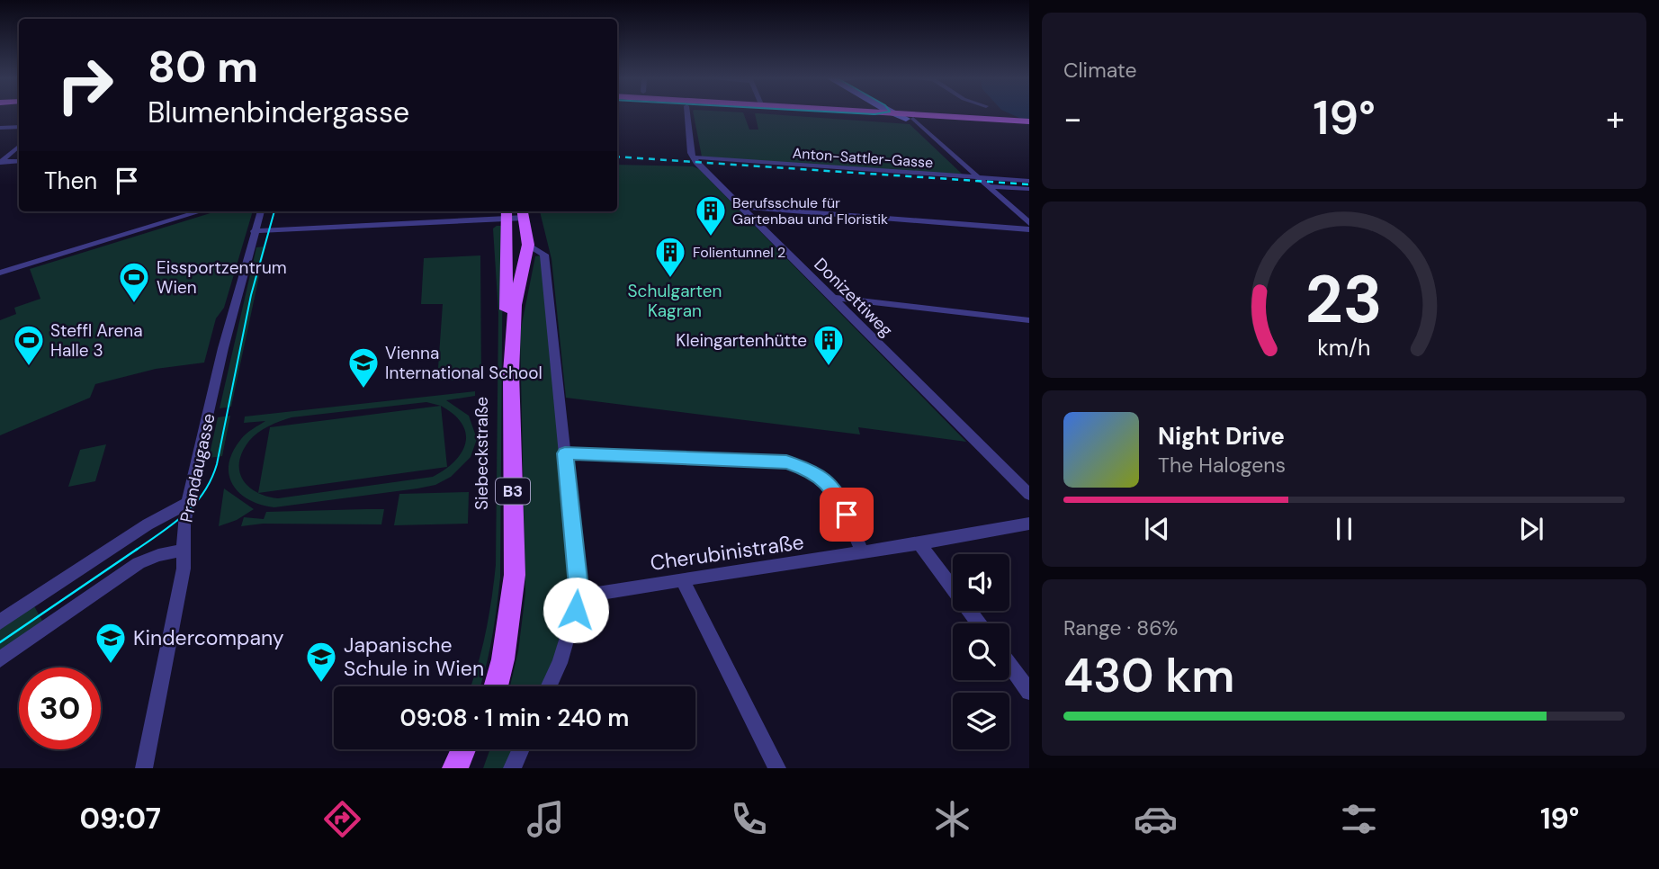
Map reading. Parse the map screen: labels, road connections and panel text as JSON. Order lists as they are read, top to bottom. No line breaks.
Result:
{"streets":{"main road":["Siebeckstraße","B3"],"street":["Anton-Sattler-Gasse","Donizettiweg","Prandaugasse","Cherubinistraße"]},"crossings":[["Anton-Sattler-Gasse","Donizettiweg"]],"parks":["Schulgarten Kagran"],"places":{"building":["Berufsschule für Gartenbau und Floristik","Folientunnel 2","Kleingartenhütte"],"sports":["Eissportzentrum Wien","Steffl Arena Halle 3"],"school or university":["Vienna International School","Kindercompany","Japanische Schule in Wien"]},"page":{"tile":["Climate",["Range · 86%","430 km"]],"turn":["80 m","Blumenbindergasse"],"heat":["−","19°","+"],"then":"Then","song":["Night Drive","The Halogens"],"limit":"30","trip":"09:08 · 1 min · 240 m","tabs":["09:07","19°"],"gauge":["23","km/h"]}}
